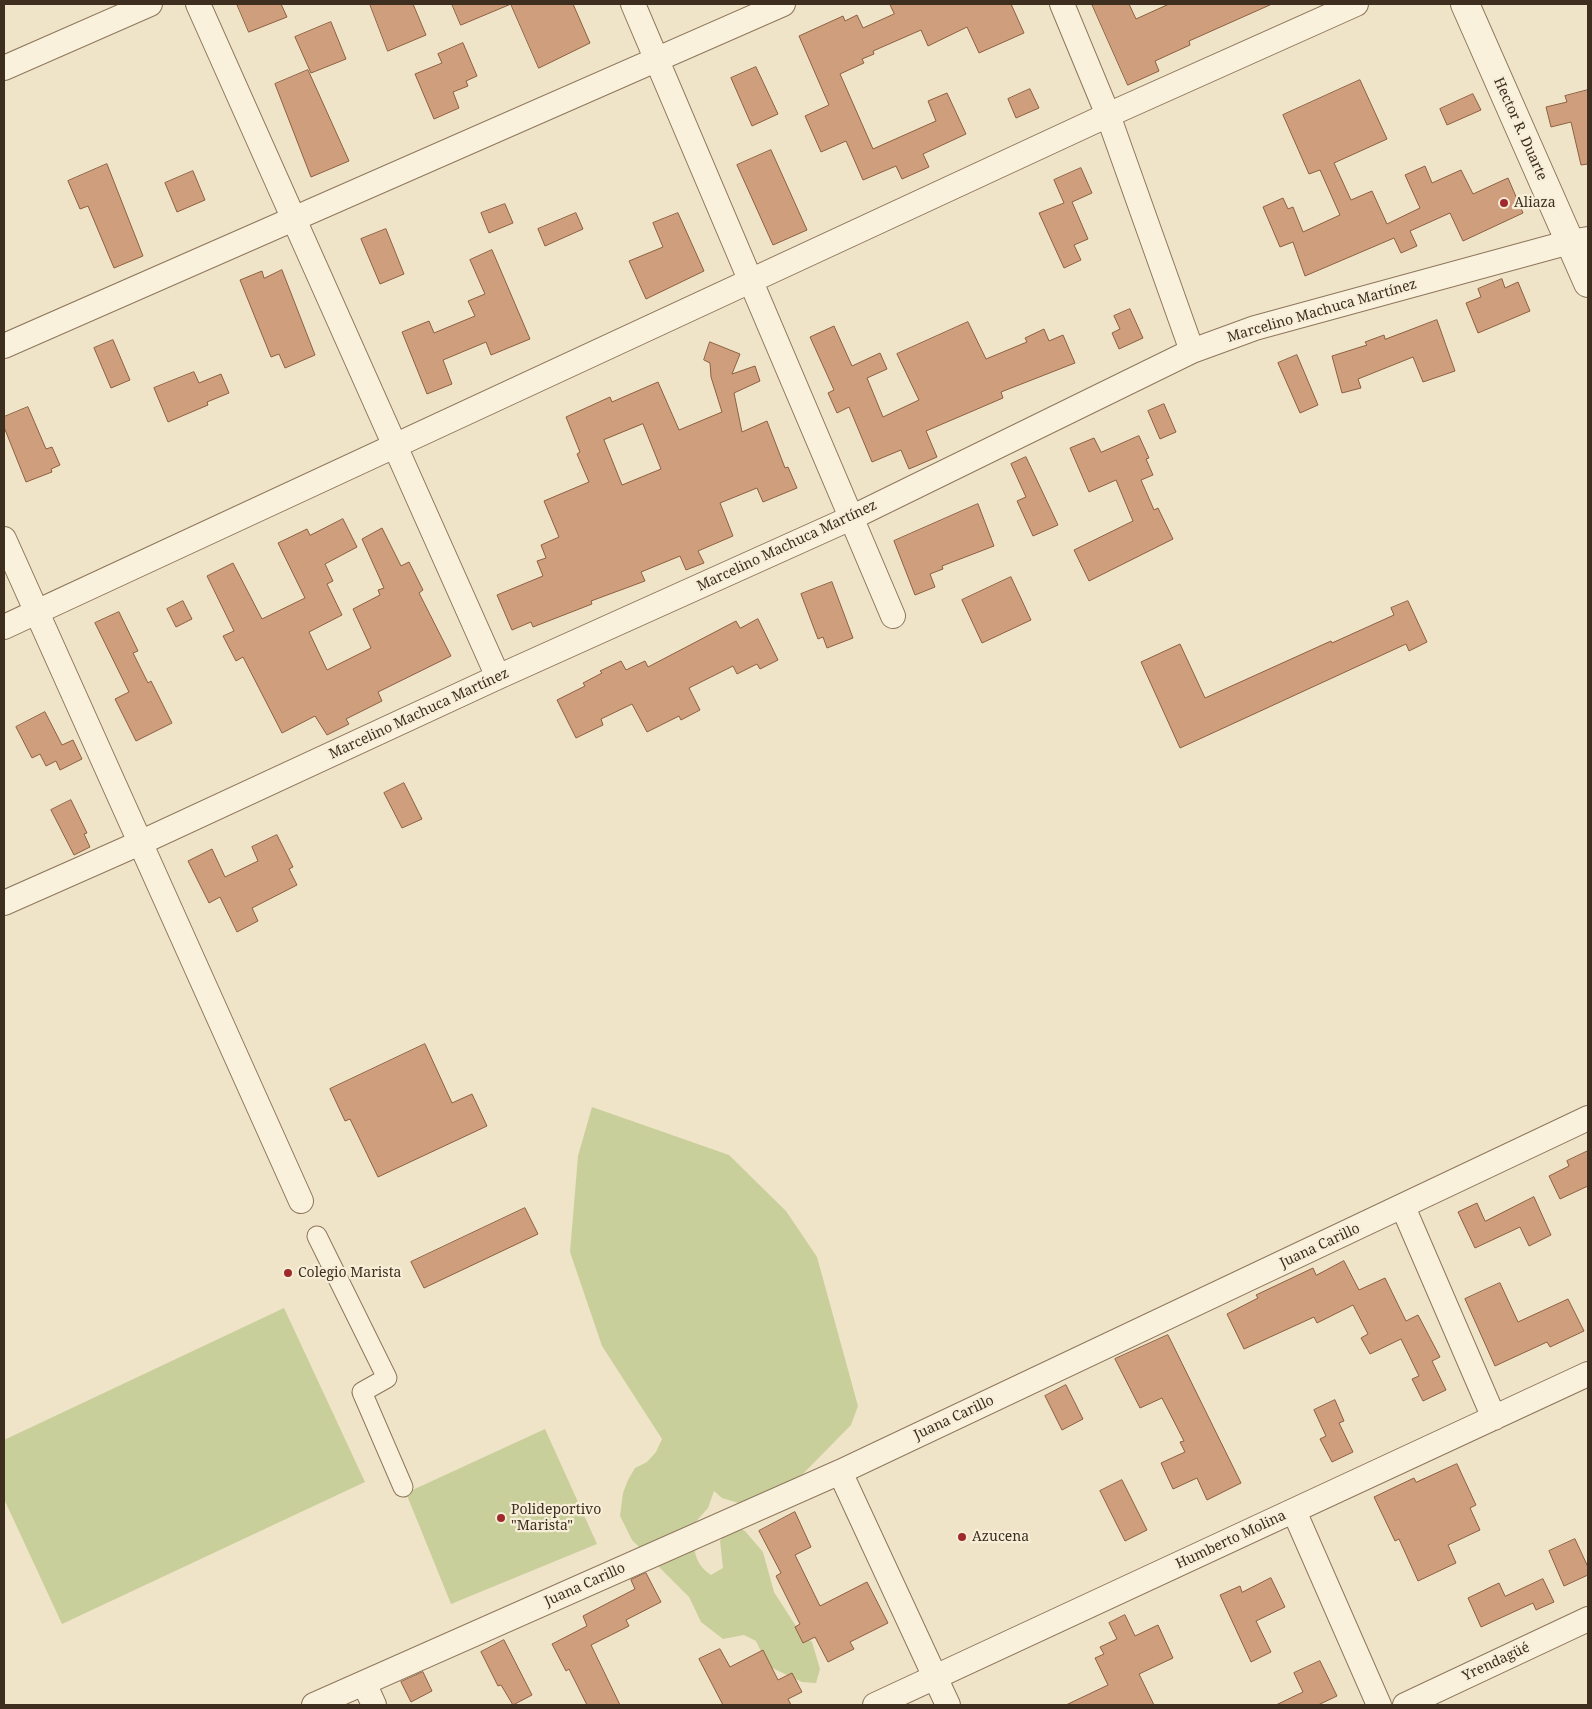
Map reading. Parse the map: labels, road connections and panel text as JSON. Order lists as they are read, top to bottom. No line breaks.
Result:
{"streets":{"street":["Hector R. Duarte","Marcelino Machuca Martínez","Juana Carillo","Humberto Molina","Yrendagüé"]},"crossings":[["Hector R. Duarte","Marcelino Machuca Martínez"]],"places":["Aliaza","Colegio Marista","Polideportivo \"Marista\"","Azucena"]}
